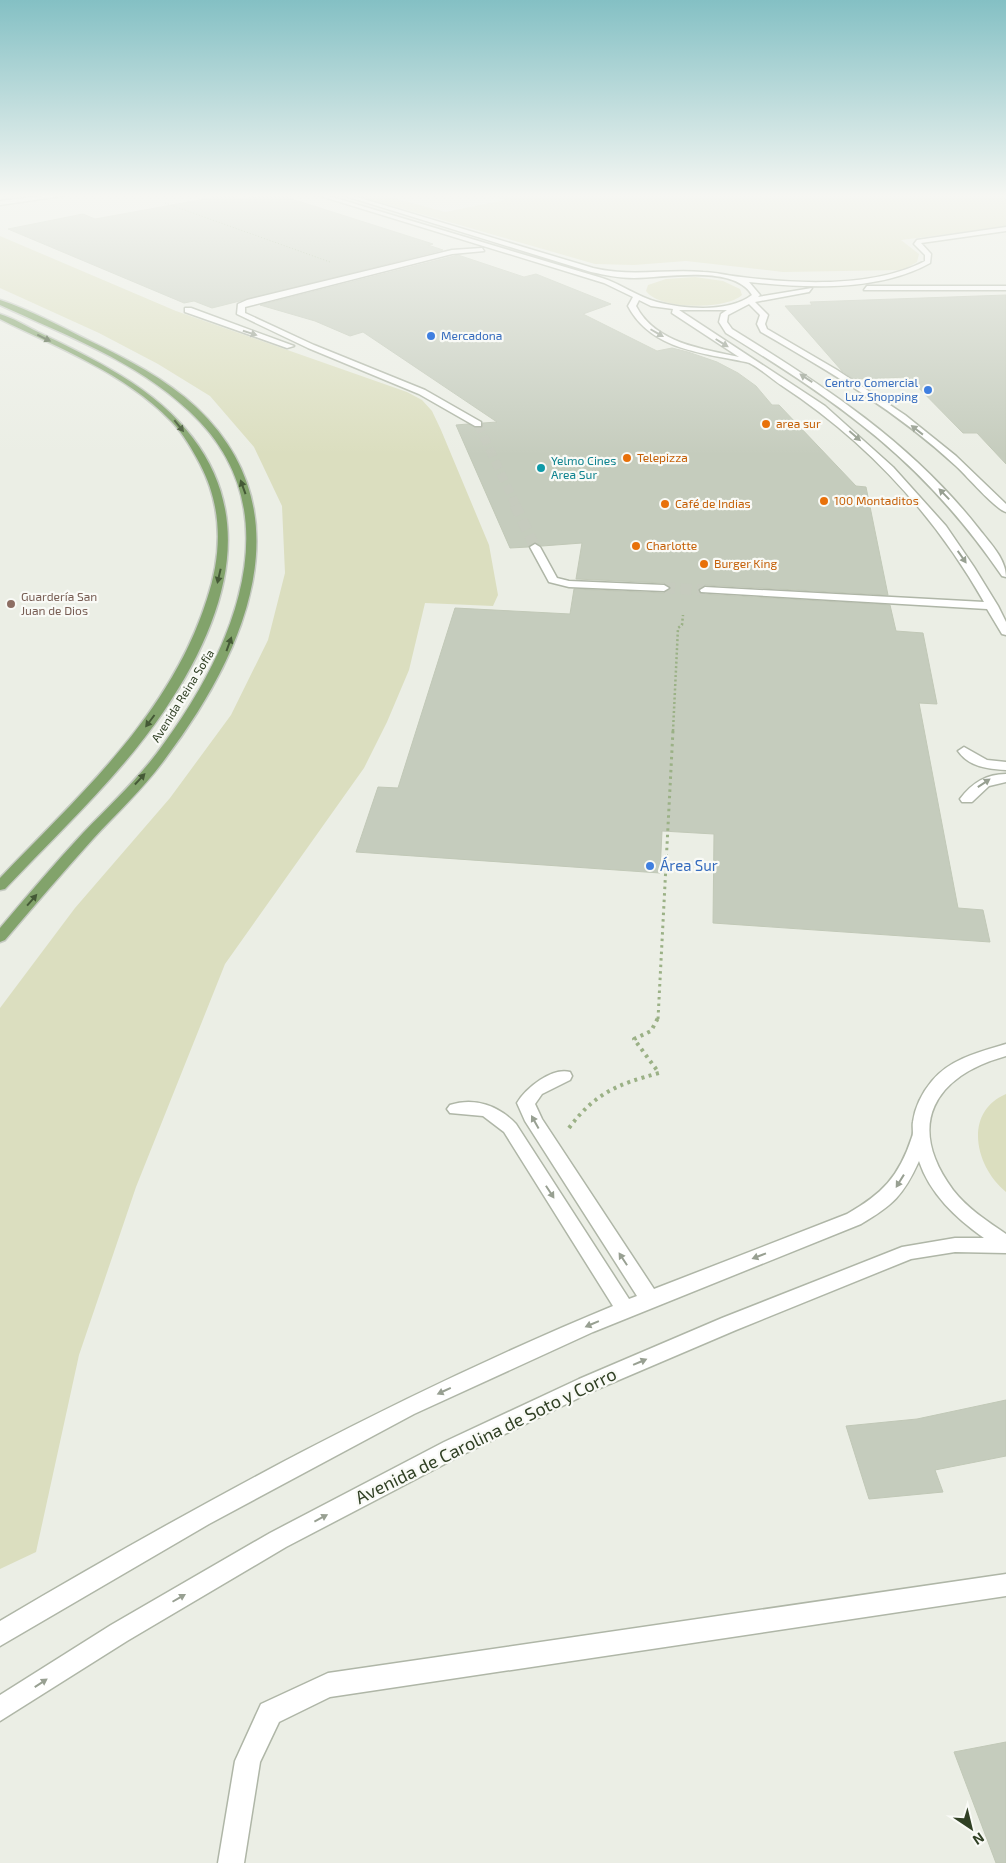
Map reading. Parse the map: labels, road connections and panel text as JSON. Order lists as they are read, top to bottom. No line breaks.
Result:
{"streets":{"main road":["Avenida Reina Sofía"],"street":["Avenida de Carolina de Soto y Corro"]},"places":["Mercadona","Centro Comercial Luz Shopping","area sur","Telepizza","Yelmo Cines Area Sur","100 Montaditos","Café de Indias","Charlotte","Burger King","Guardería San Juan de Dios","Área Sur"],"north":"bottom right"}
